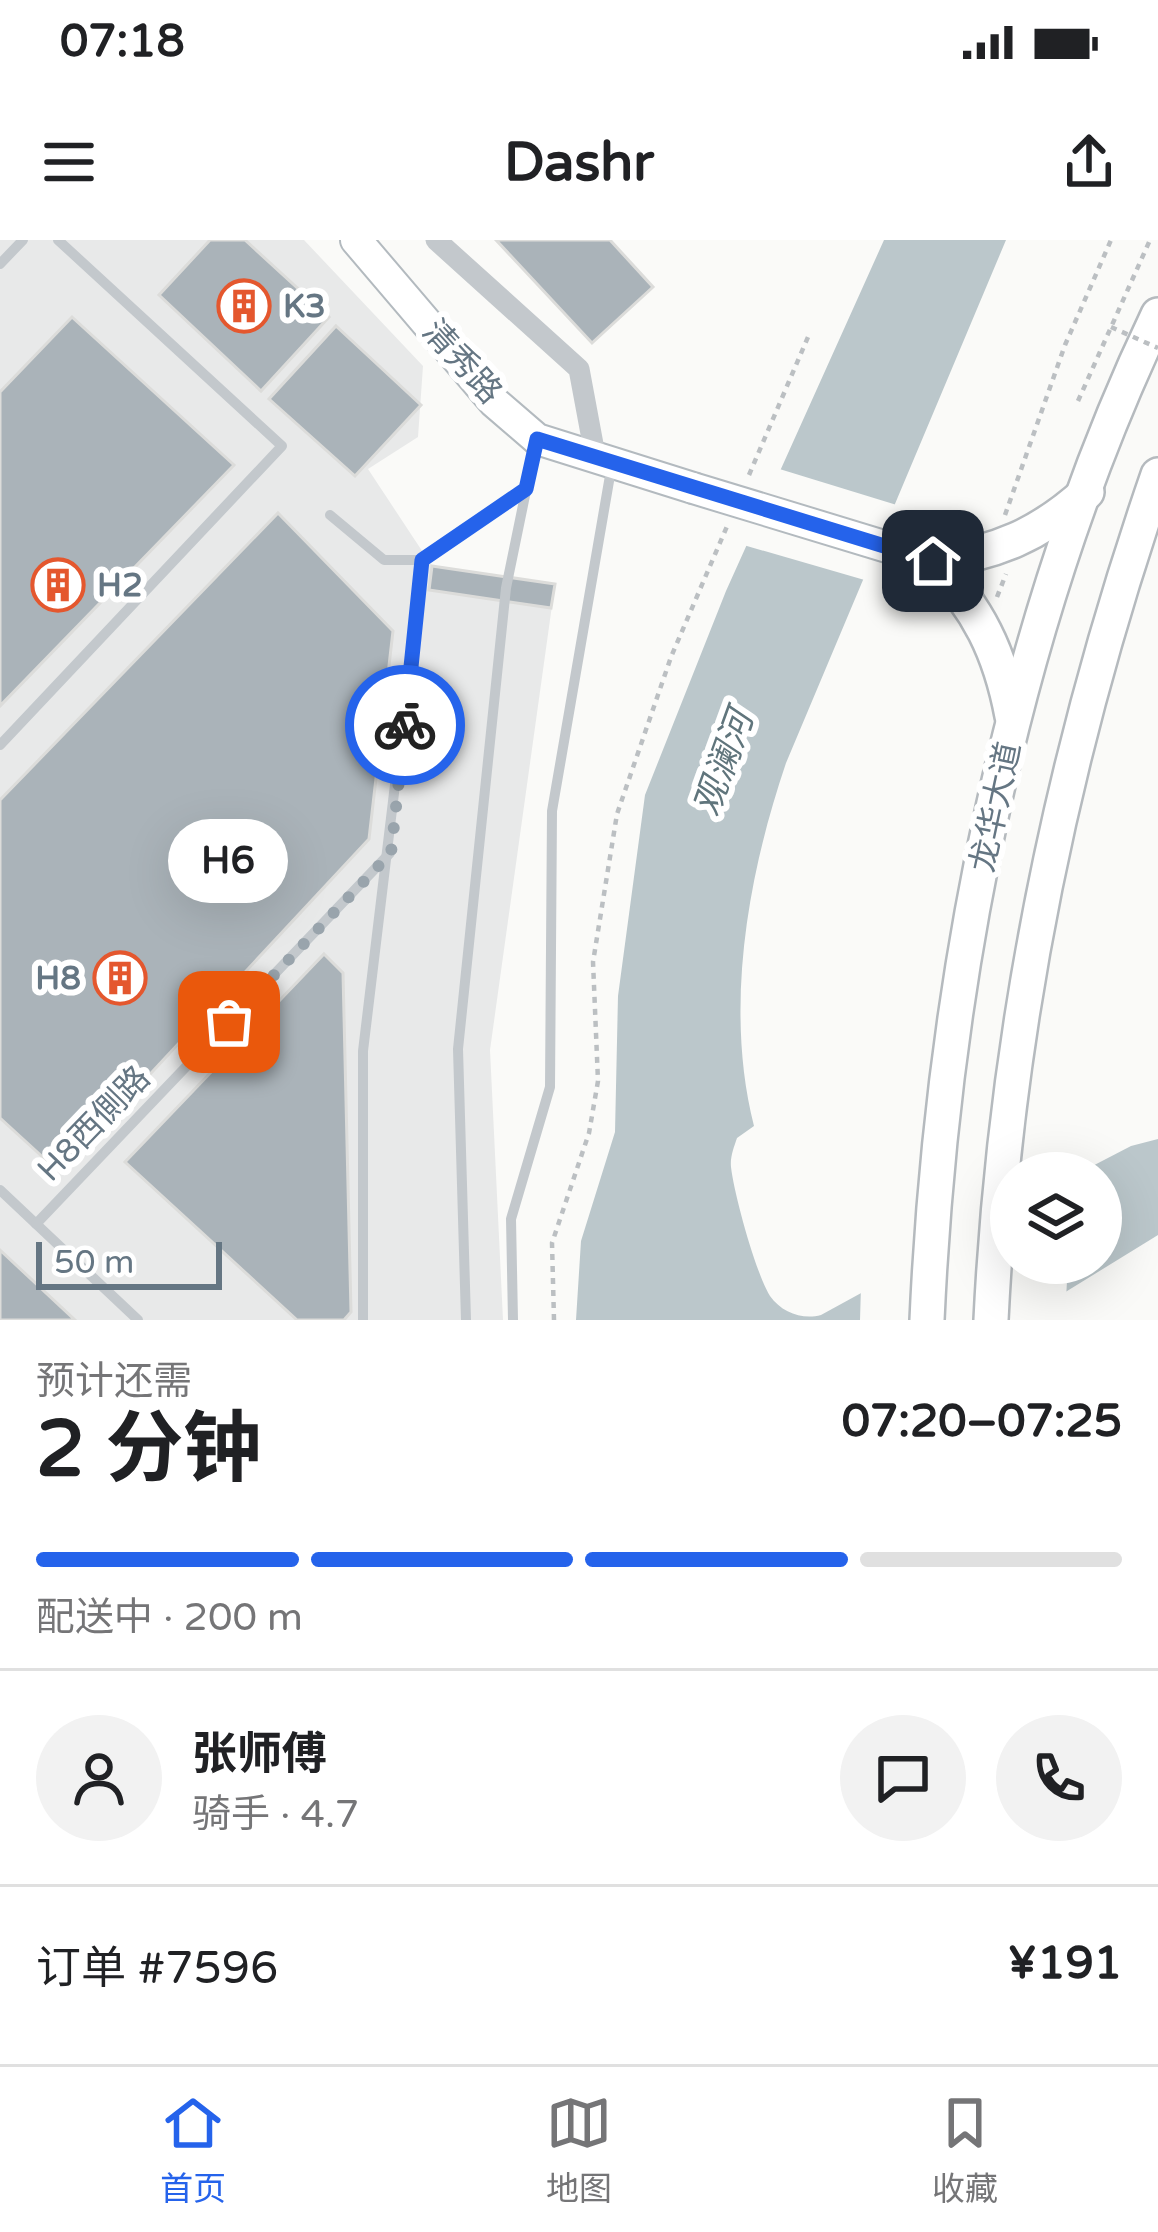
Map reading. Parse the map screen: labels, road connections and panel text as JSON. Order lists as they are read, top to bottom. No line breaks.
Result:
{"streets":{"main road":["龙华大道"],"street":["清秀路"],"lane":["H8西側路"]},"water":["观澜河"],"places":{"building":["K3","H2","H8"],"other":["H6"]},"scale_bar":"50 m","page":{"status":"07:18","header":"Dashr","bubble":"H6","scale":"50 m","heading":["2 分钟","预计还需","07:20–07:25"],"panel":["张师傅","骑手 · 4.7","订单 #7596","¥191"],"bar":"配送中 · 200 m","tabs":["首页","地图","收藏"]}}
